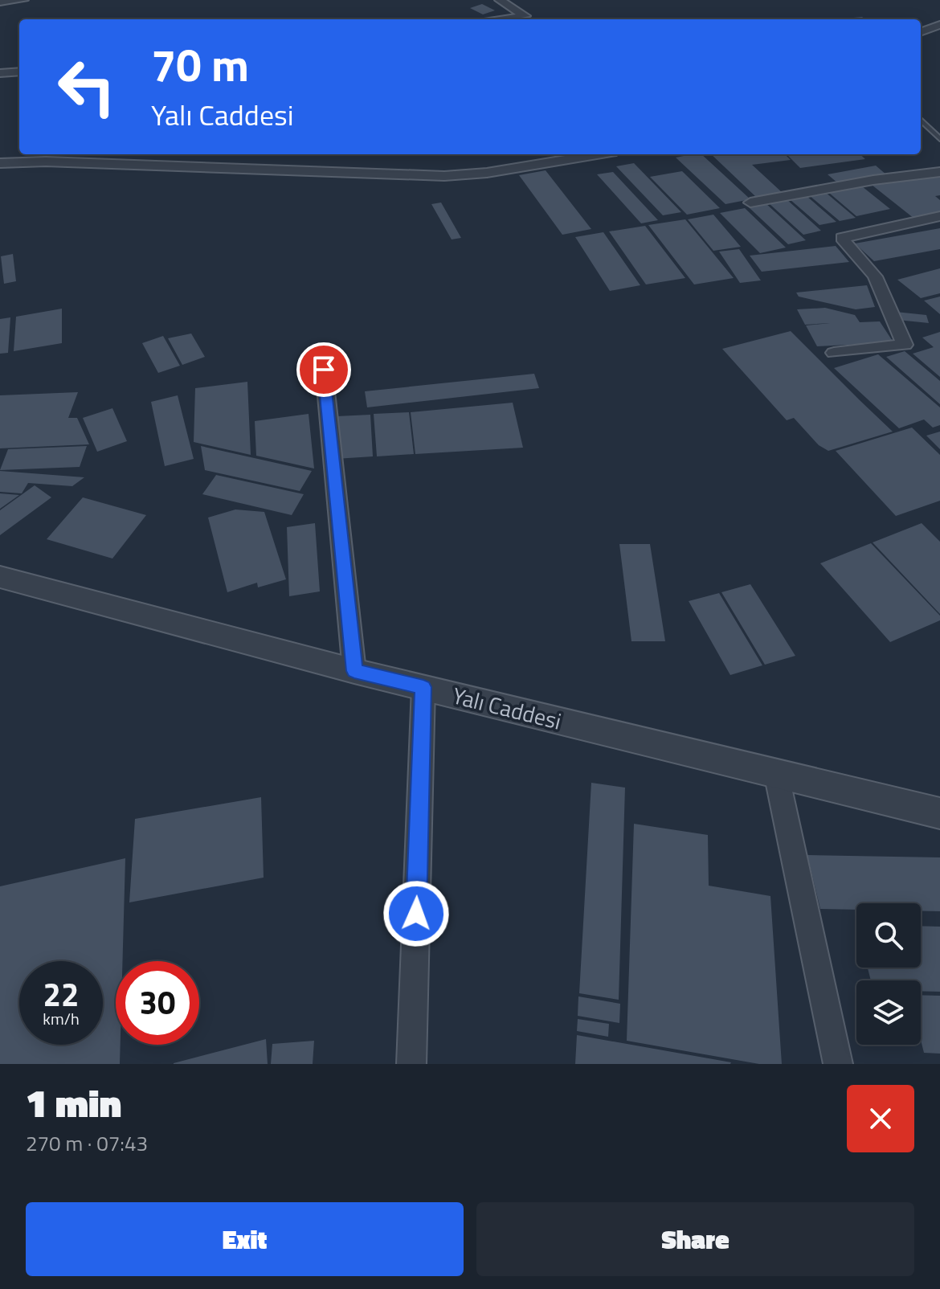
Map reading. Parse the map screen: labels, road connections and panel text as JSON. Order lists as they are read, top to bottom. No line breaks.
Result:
{"streets":{"street":["Yalı Caddesi"]},"page":{"turn":["70 m","Yalı Caddesi"],"speed":"22 km/h","limit":"30","heading":["1 min","270 m · 07:43"],"buttons":["Exit","Share"]}}
